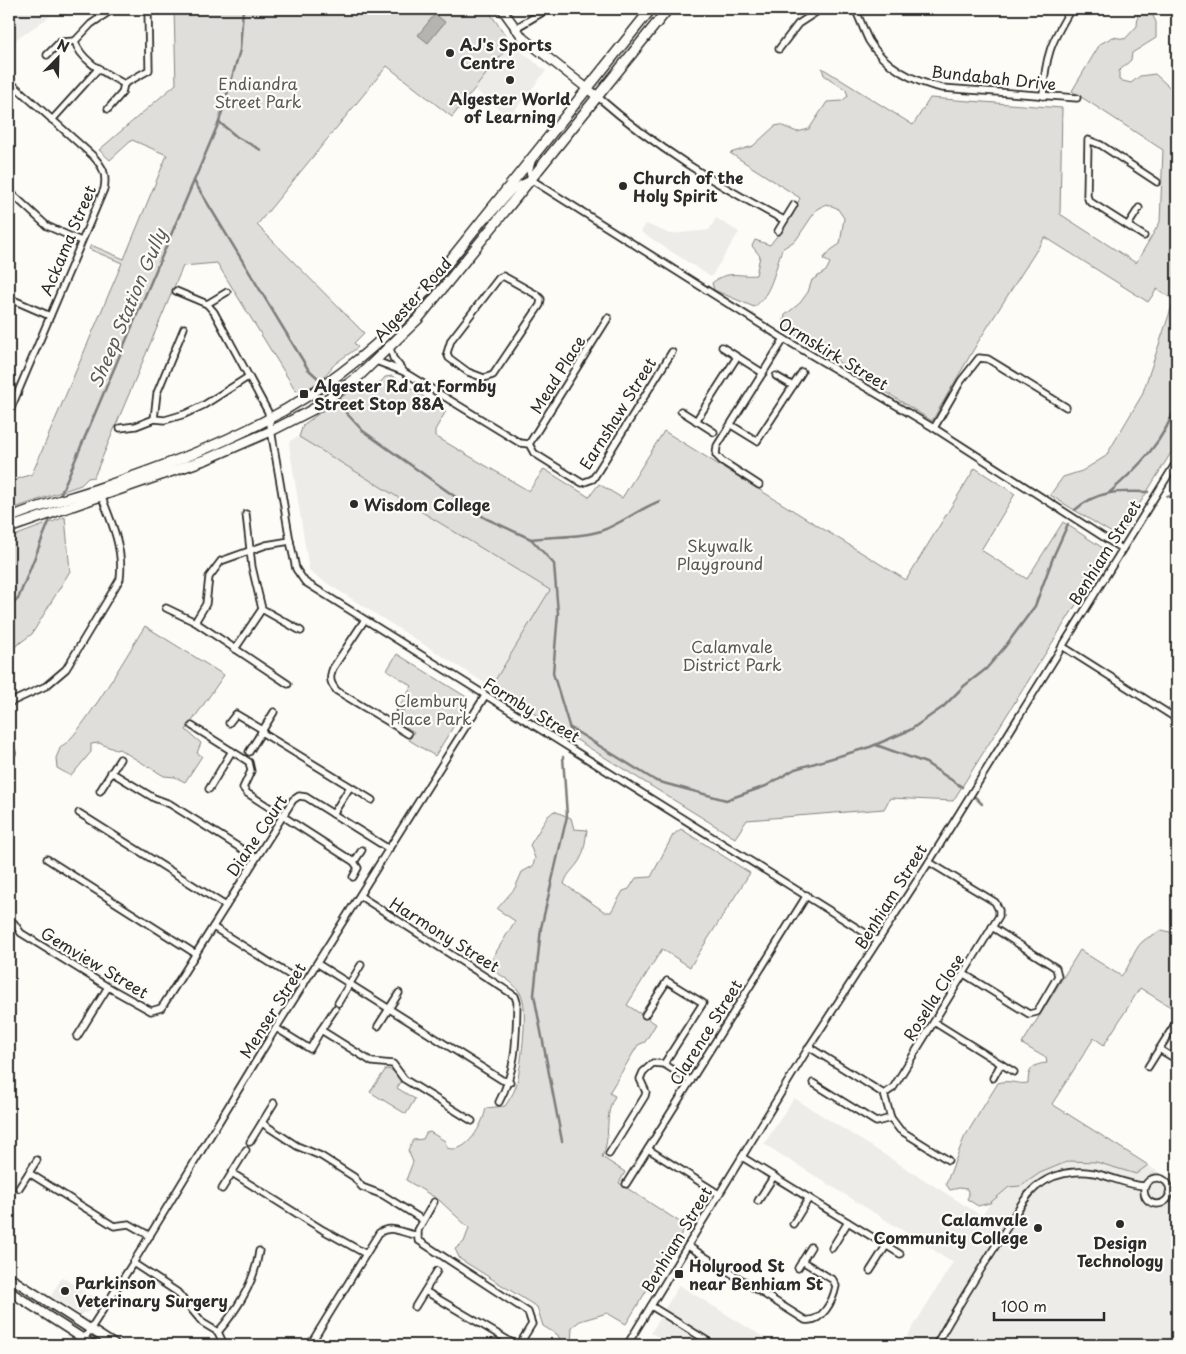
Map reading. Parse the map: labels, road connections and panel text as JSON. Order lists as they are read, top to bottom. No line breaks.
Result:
{"streets":{"main road":["Algester Road"],"street":["Bundabah Drive","Ackama Street","Ormskirk Street","Mead Place","Earnshaw Street","Benhiam Street","Formby Street","Diane Court","Harmony Street","Gemview Street","Rosella Close","Menser Street","Clarence Street"]},"crossings":[["Algester Road","Ormskirk Street"],["Algester Road","Earnshaw Street"],["Algester Road","Formby Street"],["Ormskirk Street","Benhiam Street"],["Mead Place","Earnshaw Street"],["Benhiam Street","Formby Street"],["Benhiam Street","Rosella Close"],["Formby Street","Menser Street"],["Formby Street","Clarence Street"],["Diane Court","Gemview Street"],["Diane Court","Menser Street"],["Harmony Street","Menser Street"]],"water":["Sheep Station Gully"],"parks":["Endiandra Street Park","Skywalk Playground","Calamvale District Park","Clembury Place Park"],"places":{"other":["AJ's Sports Centre","Algester World of Learning","Church of the Holy Spirit","Wisdom College","Design Technology","Calamvale Community College","Parkinson Veterinary Surgery"],"transit":["Algester Rd at Formby Street Stop 88A","Holyrood St near Benhiam St"]},"scale_bar":"100 m","north":"top right"}
